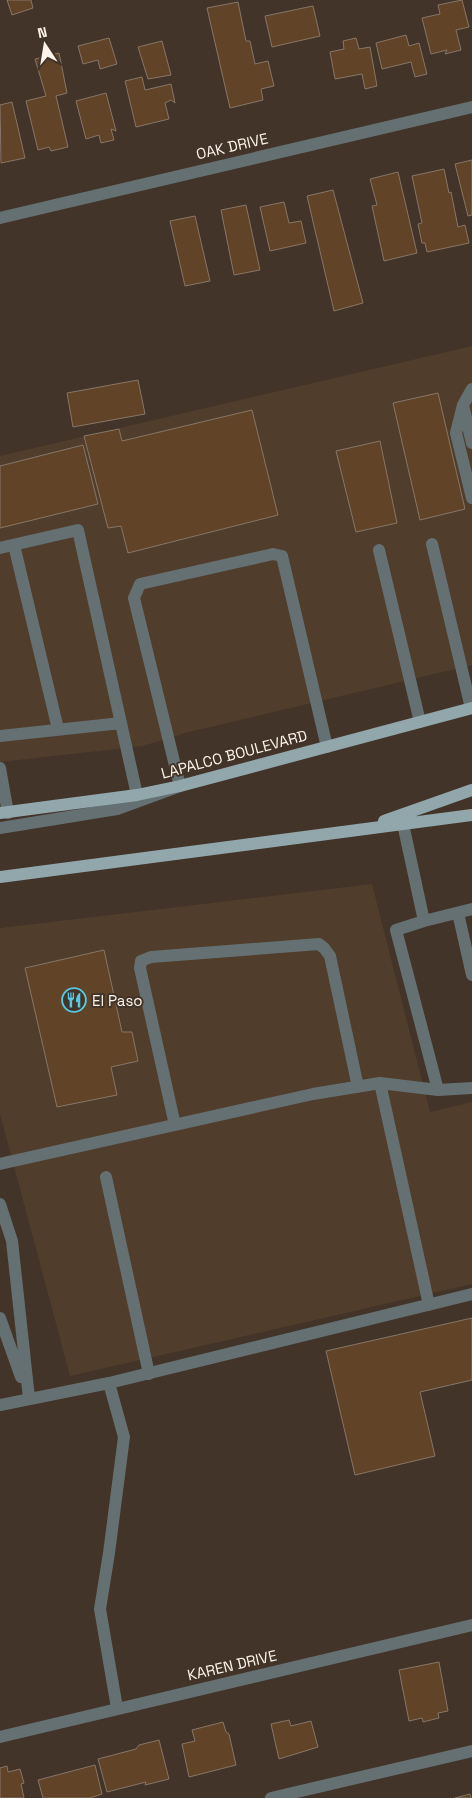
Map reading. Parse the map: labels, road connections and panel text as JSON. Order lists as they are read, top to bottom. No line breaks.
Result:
{"streets":{"main road":["LAPALCO BOULEVARD"],"street":["OAK DRIVE","KAREN DRIVE"]},"places":{"restaurant":["El Paso"]},"north":"top"}
